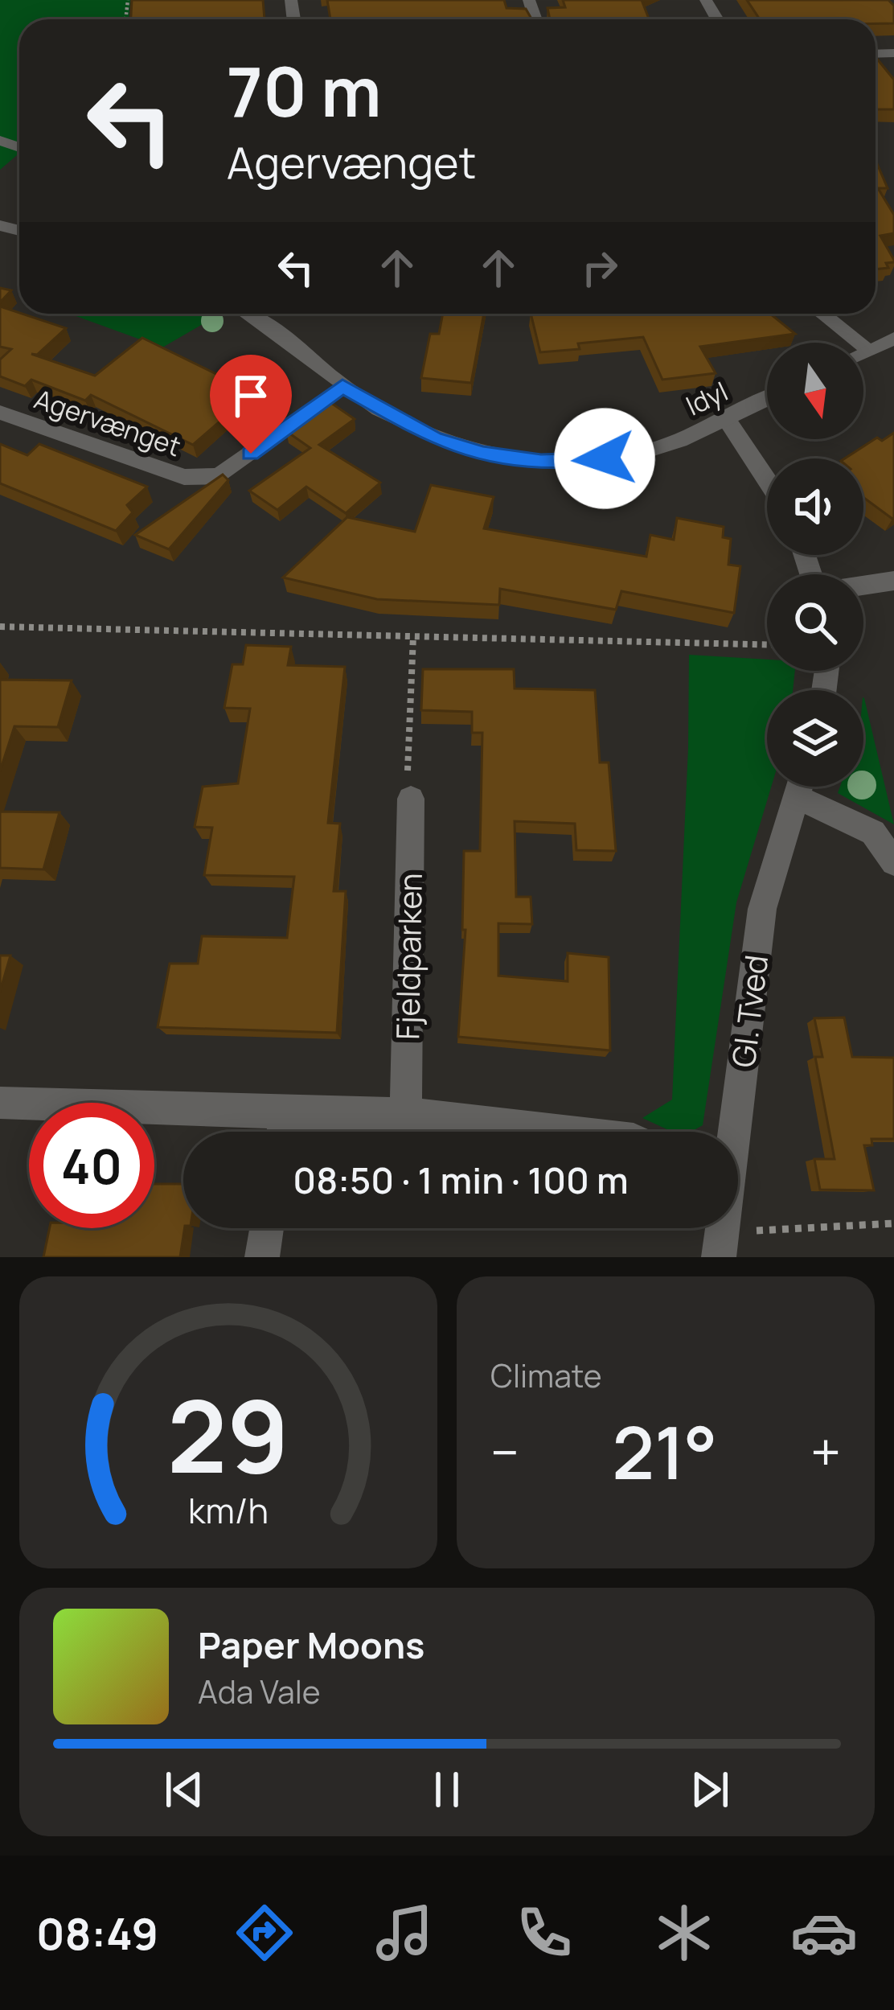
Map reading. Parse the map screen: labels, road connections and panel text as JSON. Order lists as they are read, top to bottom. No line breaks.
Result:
{"streets":{"street":["Idyl","Agervænget","Fjeldparken","Gl. Tved"]},"crossings":[["Idyl","Agervænget"]],"north":"bottom","page":{"turn":["70 m","Agervænget"],"limit":"40","trip":"08:50 · 1 min · 100 m","tile":"Climate","heat":["−","21°","+"],"song":["Paper Moons","Ada Vale"],"tabs":"08:49","gauge":["29","km/h"]}}
